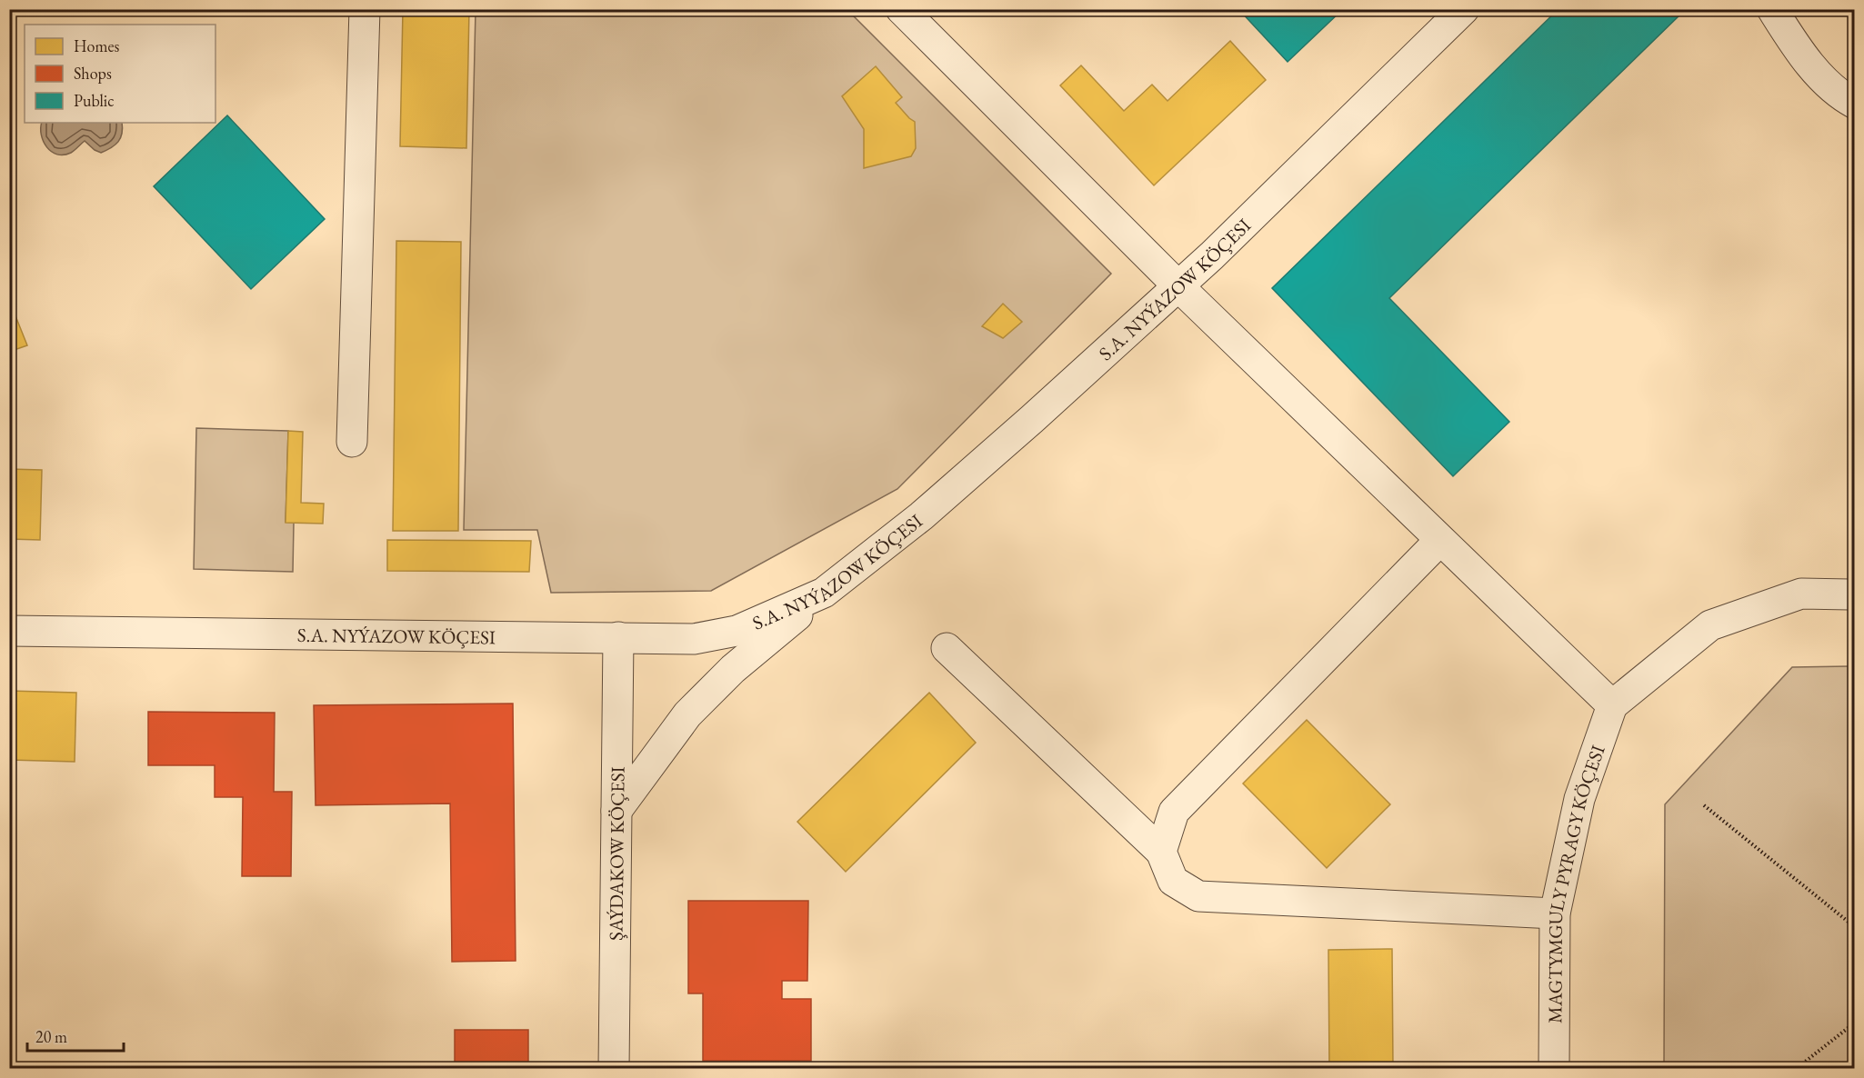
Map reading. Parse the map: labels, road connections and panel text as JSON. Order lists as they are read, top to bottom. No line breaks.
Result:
{"streets":{"street":["S.A. NYÝAZOW KÖÇESI","ŞAÝDAKOW KÖÇESI","MAGTYMGULY PYRAGY KÖÇESI"]},"crossings":[["S.A. NYÝAZOW KÖÇESI","ŞAÝDAKOW KÖÇESI"]],"legend":["Homes","Shops","Public"],"scale_bar":"20 m"}
